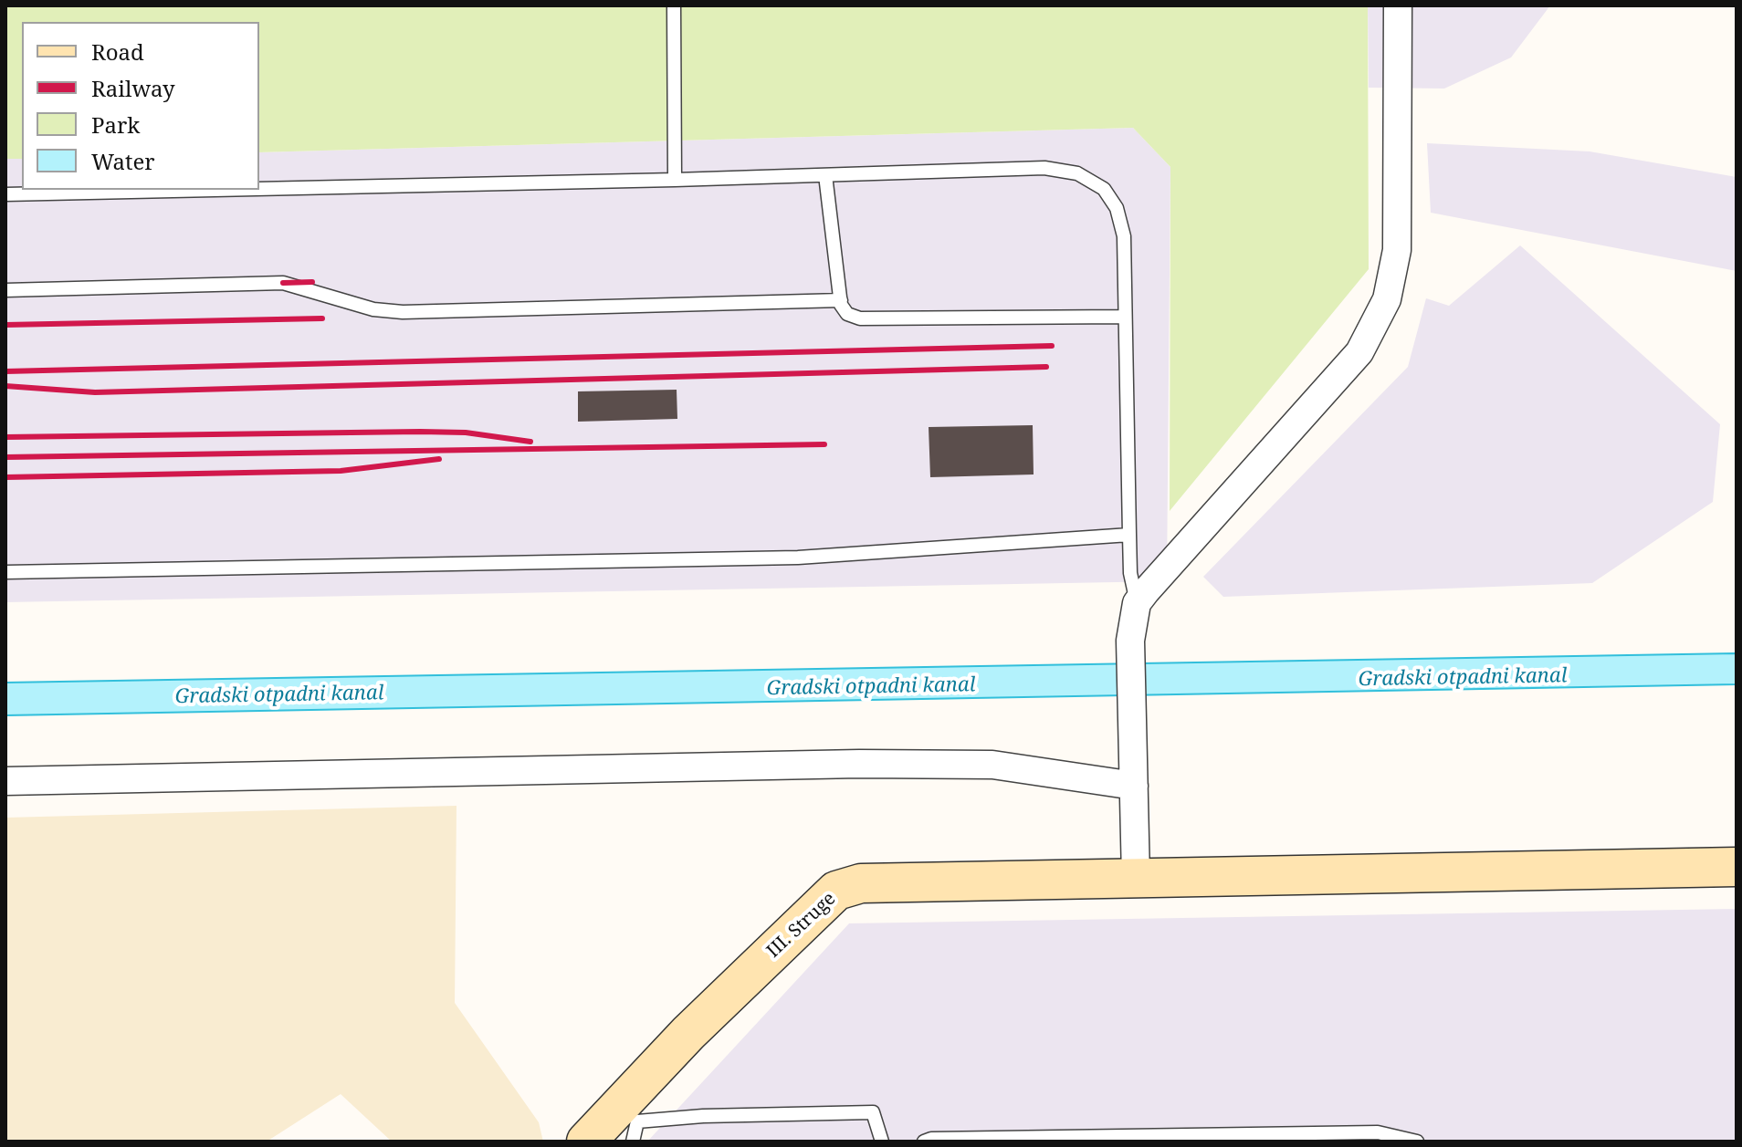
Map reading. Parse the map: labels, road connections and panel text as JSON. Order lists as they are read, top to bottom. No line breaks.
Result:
{"streets":{"street":["III. Struge"]},"water":["Gradski otpadni kanal"],"legend":["Road","Railway","Park","Water"]}
